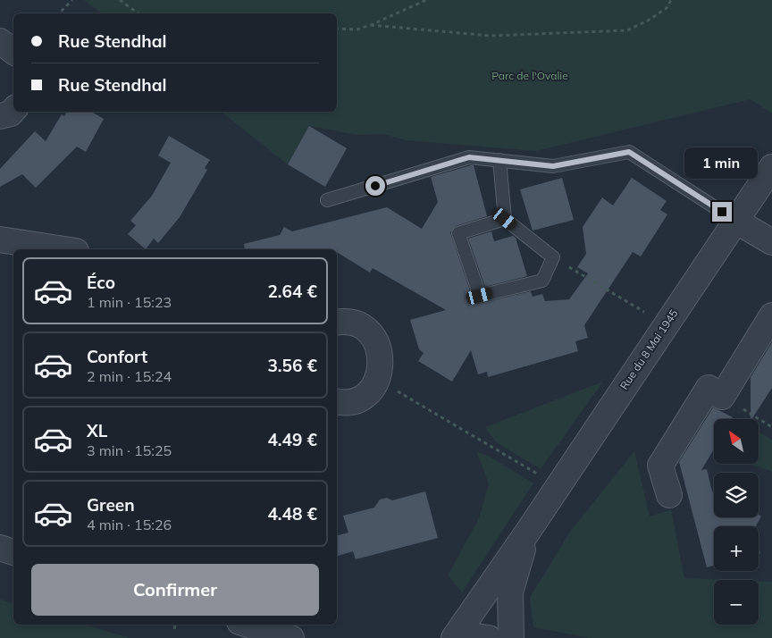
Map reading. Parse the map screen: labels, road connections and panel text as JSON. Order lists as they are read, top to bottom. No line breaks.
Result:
{"streets":{"street":["Rue du 8 Mai 1945"]},"parks":["Parc de l'Ovalie"],"north":"top left","page":{"banner":["Rue Stendhal","Rue Stendhal"],"bubble":"1 min","list":[{"name":"Éco","note":"1 min · 15:23","value":"2.64 €"},{"name":"Confort","note":"2 min · 15:24","value":"3.56 €"},{"name":"XL","note":"3 min · 15:25","value":"4.49 €"},{"name":"Green","note":"4 min · 15:26","value":"4.48 €"}],"map_buttons":["+","−"],"buttons":"Confirmer"}}
